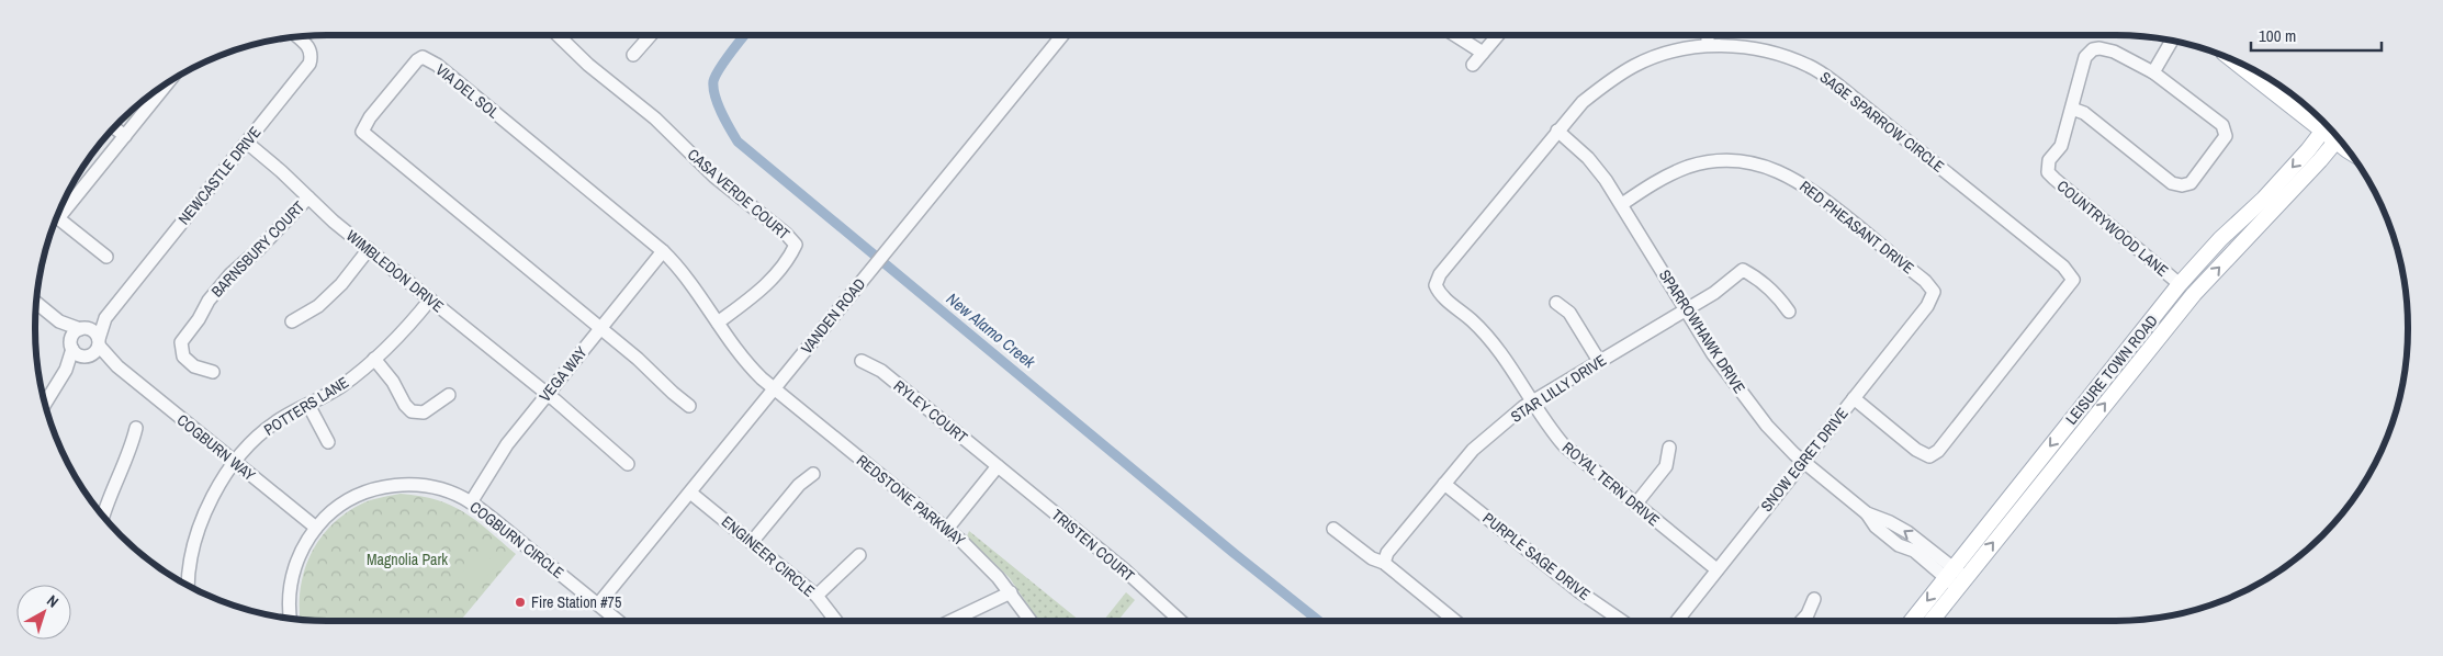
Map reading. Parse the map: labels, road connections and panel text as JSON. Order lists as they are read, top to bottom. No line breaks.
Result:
{"streets":{"main road":["LEISURE TOWN ROAD"],"street":["VIA DEL SOL","SAGE SPARROW CIRCLE","NEWCASTLE DRIVE","CASA VERDE COURT","RED PHEASANT DRIVE","COUNTRYWOOD LANE","BARNSBURY COURT","WIMBLEDON DRIVE","VANDEN ROAD","SPARROWHAWK DRIVE","VEGA WAY","STAR LILLY DRIVE","POTTERS LANE","RYLEY COURT","COGBURN WAY","SNOW EGRET DRIVE","ROYAL TERN DRIVE","REDSTONE PARKWAY","COGBURN CIRCLE","TRISTEN COURT","ENGINEER CIRCLE","PURPLE SAGE DRIVE"]},"crossings":[["VIA DEL SOL","CASA VERDE COURT"],["VIA DEL SOL","VANDEN ROAD"],["VIA DEL SOL","VEGA WAY"],["VIA DEL SOL","REDSTONE PARKWAY"],["SAGE SPARROW CIRCLE","SPARROWHAWK DRIVE"],["SAGE SPARROW CIRCLE","SNOW EGRET DRIVE"],["SAGE SPARROW CIRCLE","ROYAL TERN DRIVE"],["NEWCASTLE DRIVE","WIMBLEDON DRIVE"],["NEWCASTLE DRIVE","COGBURN WAY"],["RED PHEASANT DRIVE","SPARROWHAWK DRIVE"],["RED PHEASANT DRIVE","SNOW EGRET DRIVE"],["COUNTRYWOOD LANE","LEISURE TOWN ROAD"],["BARNSBURY COURT","WIMBLEDON DRIVE"],["WIMBLEDON DRIVE","VEGA WAY"],["WIMBLEDON DRIVE","POTTERS LANE"],["VANDEN ROAD","REDSTONE PARKWAY"],["VANDEN ROAD","COGBURN CIRCLE"],["VANDEN ROAD","ENGINEER CIRCLE"],["SPARROWHAWK DRIVE","LEISURE TOWN ROAD"],["SPARROWHAWK DRIVE","STAR LILLY DRIVE"],["SPARROWHAWK DRIVE","SNOW EGRET DRIVE"],["VEGA WAY","COGBURN CIRCLE"],["STAR LILLY DRIVE","ROYAL TERN DRIVE"],["STAR LILLY DRIVE","PURPLE SAGE DRIVE"],["POTTERS LANE","COGBURN WAY"],["RYLEY COURT","TRISTEN COURT"],["COGBURN WAY","COGBURN CIRCLE"],["SNOW EGRET DRIVE","ROYAL TERN DRIVE"]],"water":["New Alamo Creek"],"parks":["Magnolia Park"],"places":["Fire Station #75"],"scale_bar":"100 m","north":"top right"}
